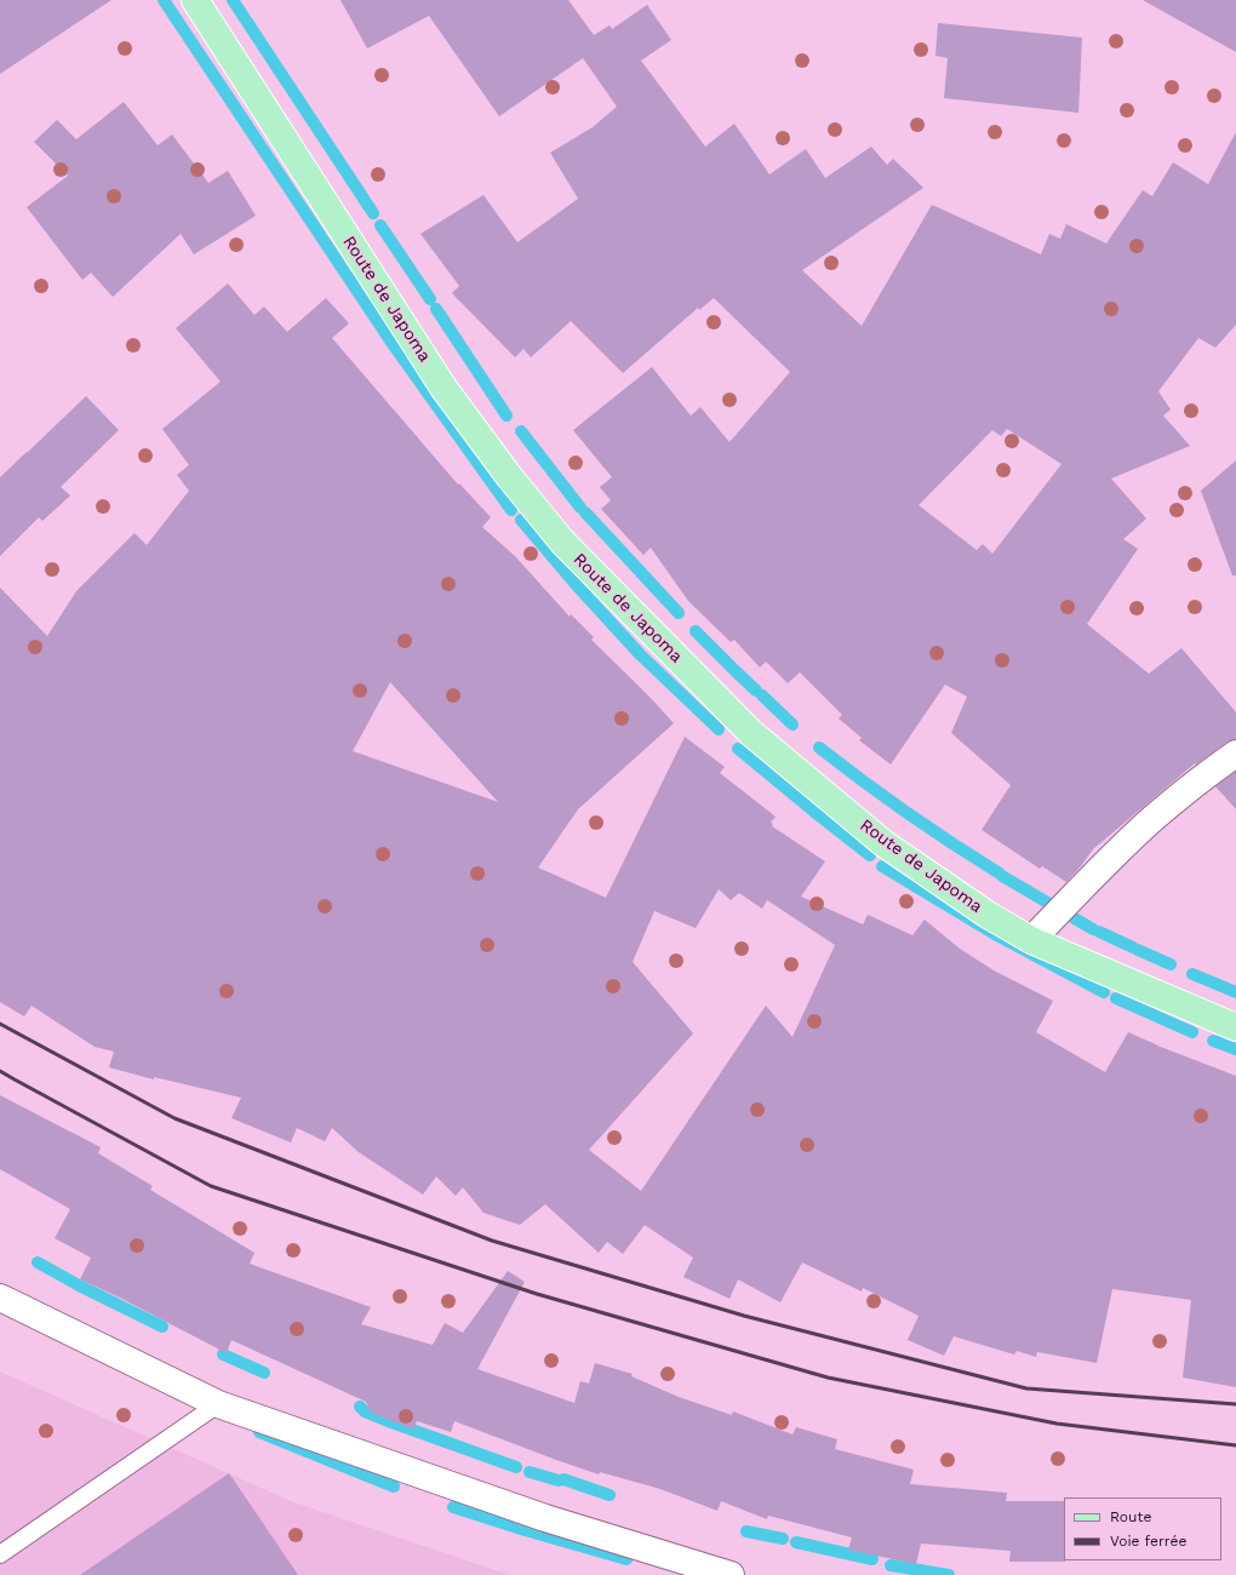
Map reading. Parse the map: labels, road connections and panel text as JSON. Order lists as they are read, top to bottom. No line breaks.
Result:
{"streets":{"main road":["Route de Japoma"]},"legend":["Route","Voie ferrée"]}
